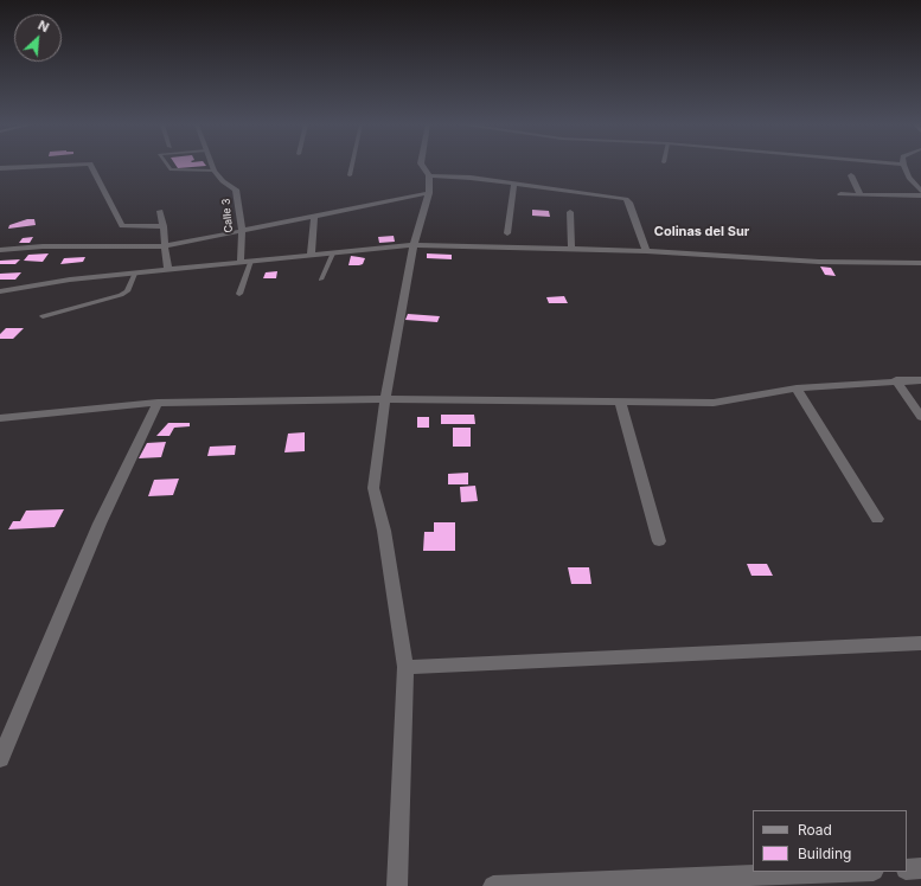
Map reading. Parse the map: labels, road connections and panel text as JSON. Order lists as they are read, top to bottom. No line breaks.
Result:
{"streets":{"street":["Calle 3"]},"districts":["Colinas del Sur"],"legend":["Road","Building"],"north":"top right"}
